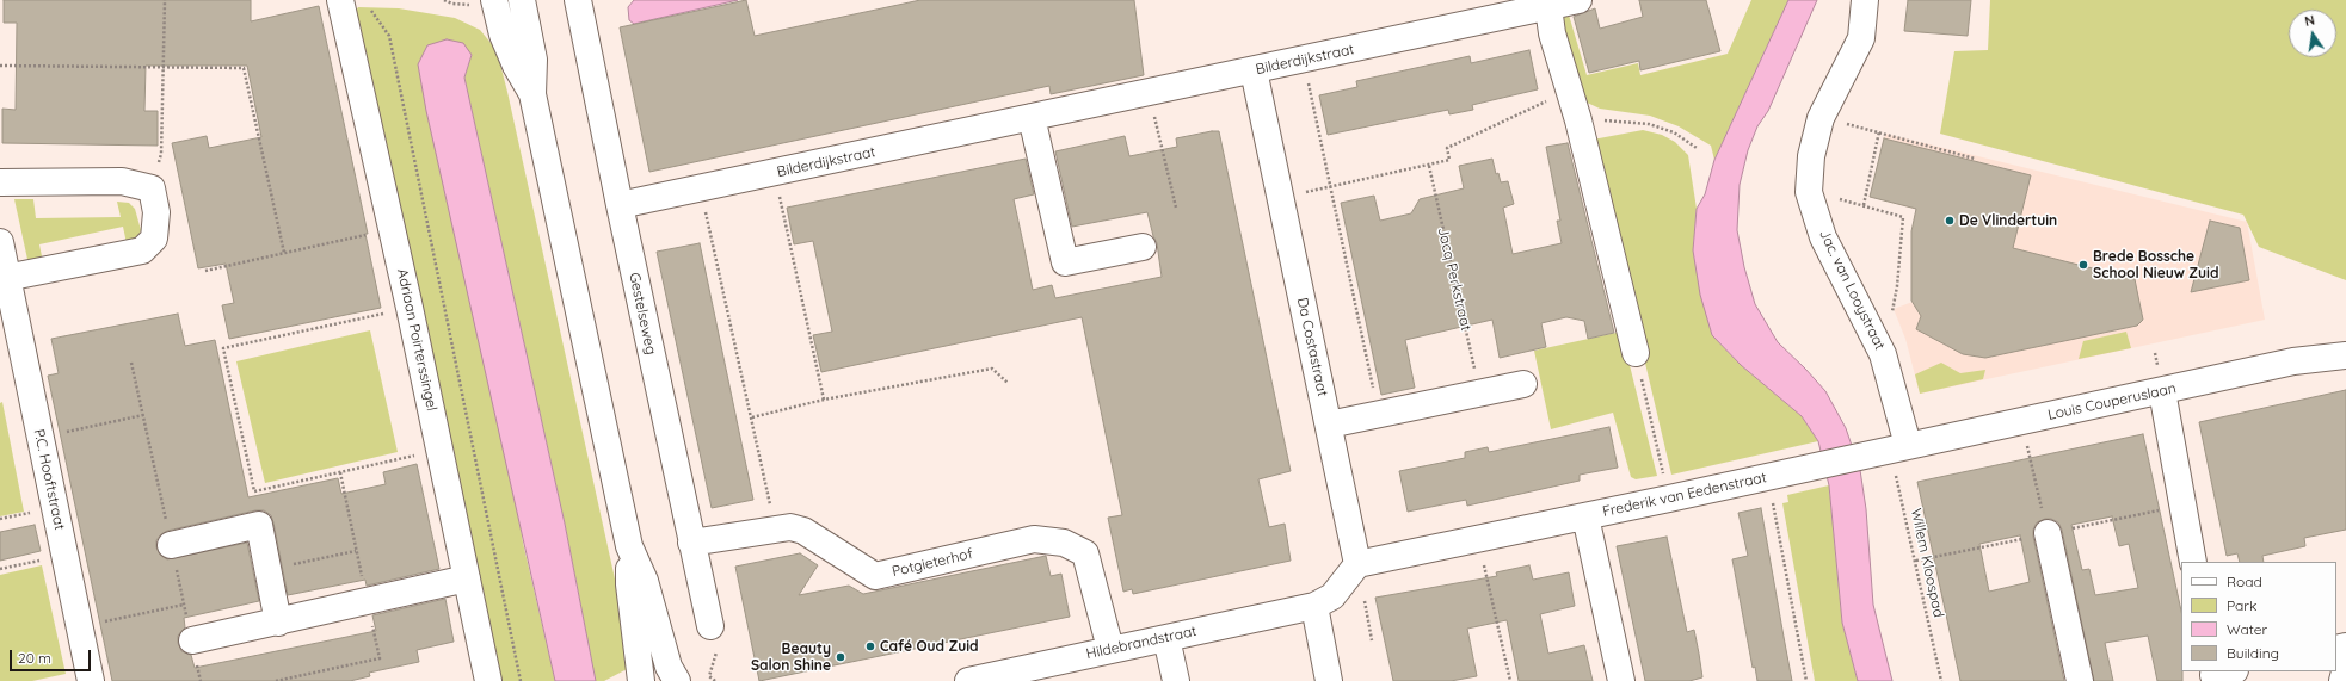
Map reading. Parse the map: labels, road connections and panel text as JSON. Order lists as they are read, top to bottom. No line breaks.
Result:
{"streets":{"street":["Bilderdijkstraat","Jac. van Looystraat","Gestelseweg","Adriaan Poirterssingel","Da Costastraat","Louis Couperuslaan","P.C. Hooftstraat","Frederik van Eedenstraat","Potgieterhof","Hildebrandstraat"],"path":["Jacq Perkstraat","Willem Kloospad"]},"crossings":[["Bilderdijkstraat","Gestelseweg"],["Bilderdijkstraat","Da Costastraat"],["Jac. van Looystraat","Louis Couperuslaan"],["Jac. van Looystraat","Frederik van Eedenstraat"],["Jac. van Looystraat","Willem Kloospad"],["Gestelseweg","Potgieterhof"],["Da Costastraat","Frederik van Eedenstraat"],["Louis Couperuslaan","Frederik van Eedenstraat"],["Louis Couperuslaan","Willem Kloospad"],["Frederik van Eedenstraat","Willem Kloospad"],["Potgieterhof","Hildebrandstraat"]],"places":["De Vlindertuin","Brede Bossche School Nieuw Zuid","Café Oud Zuid","Beauty Salon Shine"],"legend":["Road","Park","Water","Building"],"scale_bar":"20 m","north":"top"}
